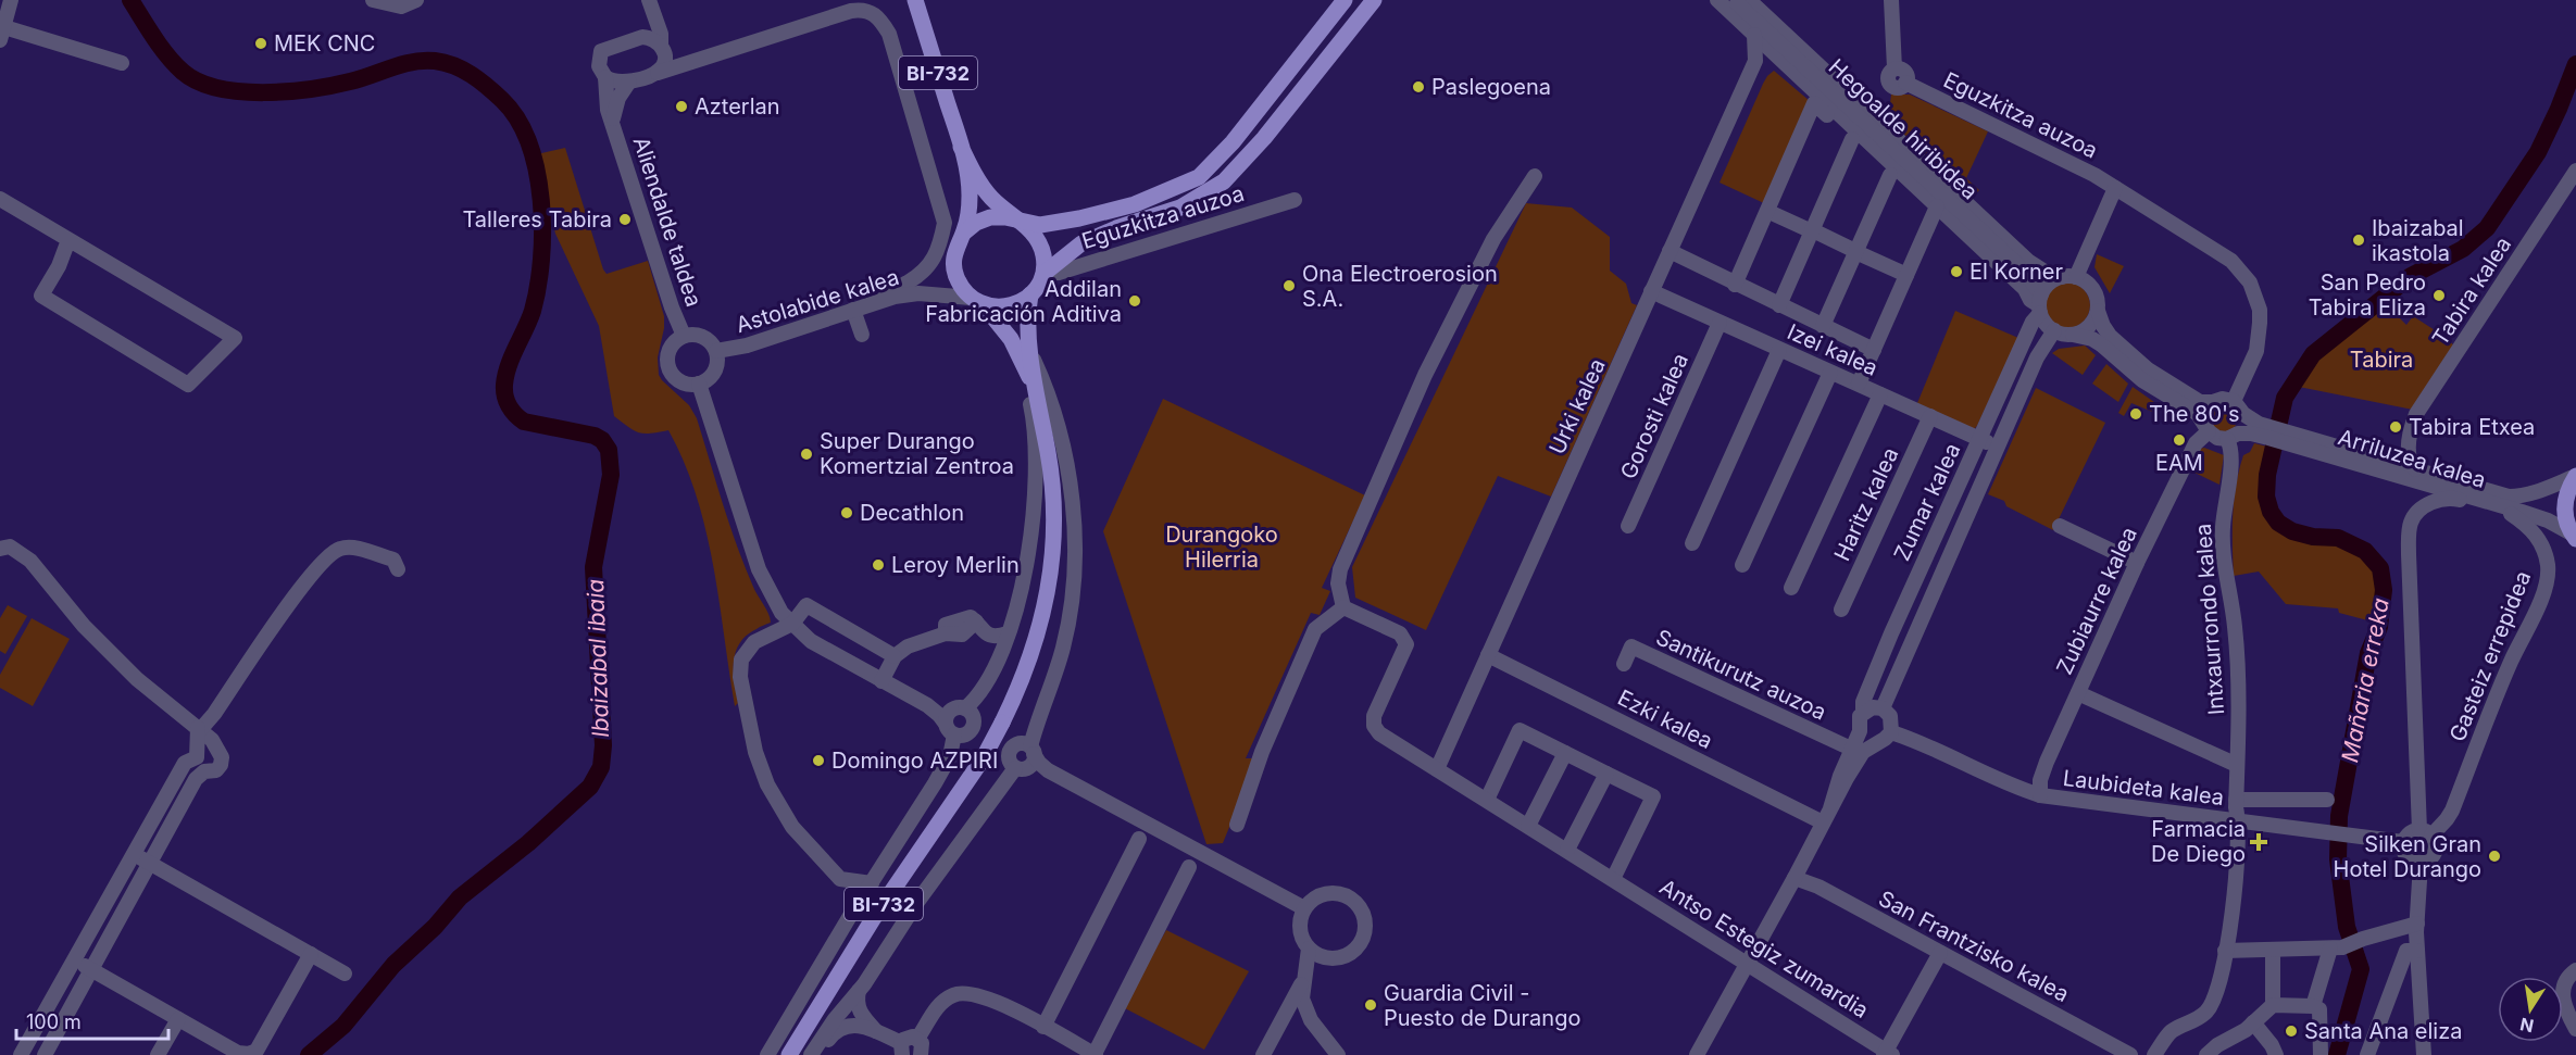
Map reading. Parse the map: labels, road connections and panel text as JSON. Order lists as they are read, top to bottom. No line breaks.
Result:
{"streets":{"main road":["BI-732"],"street":["Eguzkitza auzoa","Hegoalde hiribidea","Aliendalde taldea","Tabira kalea","Astolabide kalea","Izei kalea","Urki kalea","Gorosti kalea","Arriluzea kalea","Zumar kalea","Haritz kalea","Zubiaurre kalea","Intxaurrondo kalea","Gasteiz errepidea","Santikurutz auzoa","Ezki kalea","Laubideta kalea","San Frantzisko kalea","Antso Estegiz zumardia"]},"crossings":[["BI-732","Eguzkitza auzoa"],["BI-732","Astolabide kalea"],["Eguzkitza auzoa","Astolabide kalea"],["Eguzkitza auzoa","Arriluzea kalea"],["Eguzkitza auzoa","Zubiaurre kalea"],["Eguzkitza auzoa","Intxaurrondo kalea"],["Hegoalde hiribidea","Arriluzea kalea"],["Hegoalde hiribidea","Zumar kalea"],["Aliendalde taldea","Astolabide kalea"],["Izei kalea","Urki kalea"],["Izei kalea","Gorosti kalea"],["Izei kalea","Zumar kalea"],["Izei kalea","Haritz kalea"],["Urki kalea","Ezki kalea"],["Urki kalea","Antso Estegiz zumardia"],["Arriluzea kalea","Zumar kalea"],["Arriluzea kalea","Zubiaurre kalea"],["Arriluzea kalea","Intxaurrondo kalea"],["Arriluzea kalea","Gasteiz errepidea"],["Zumar kalea","Laubideta kalea"],["Zubiaurre kalea","Intxaurrondo kalea"],["Zubiaurre kalea","Laubideta kalea"],["Intxaurrondo kalea","Laubideta kalea"],["Gasteiz errepidea","Laubideta kalea"]],"water":["Ibaizabal ibaia","Mañaria erreka"],"parks":["Tabira","Durangoko Hilerria"],"places":{"other":["MEK CNC","Paslegoena","Azterlan","Talleres Tabira","Ibaizabal ikastola","El Korner","Ona Electroerosion S.A.","San Pedro Tabira Eliza","Addilan Fabricación Aditiva","The 80's","Tabira Etxea","EAM","Super Durango Komertzial Zentroa","Decathlon","Leroy Merlin","Domingo AZPIRI","Silken Gran Hotel Durango","Guardia Civil - Puesto de Durango","Santa Ana eliza"],"health":["Farmacia De Diego"]},"scale_bar":"100 m","north":"bottom"}
